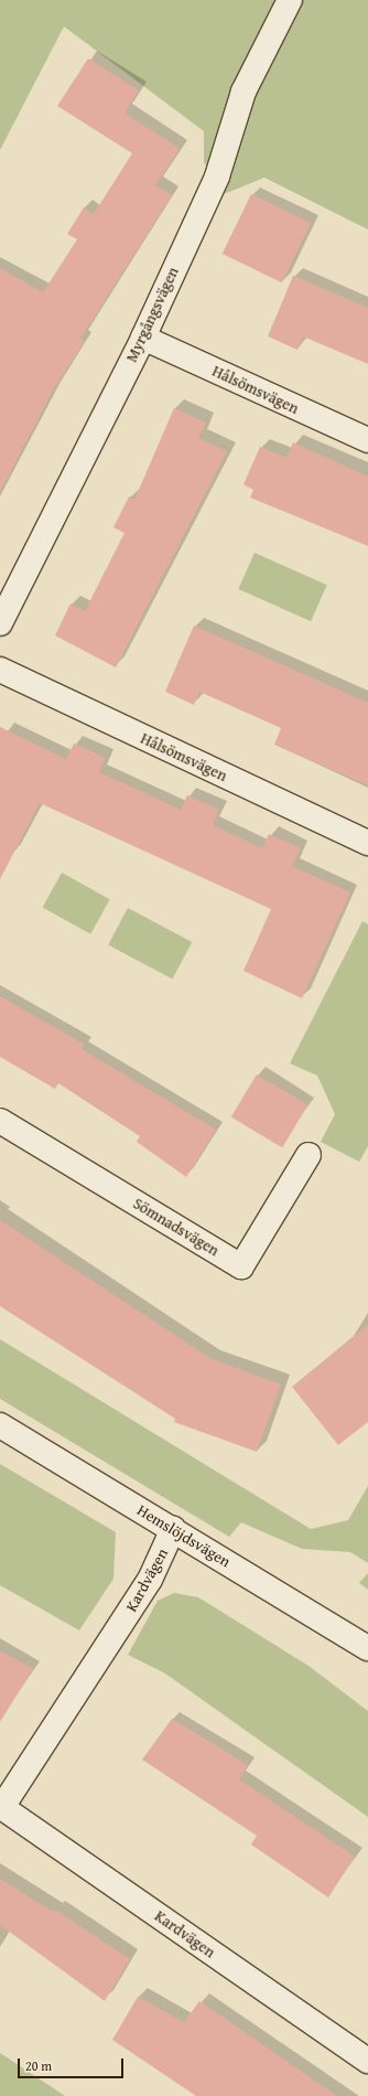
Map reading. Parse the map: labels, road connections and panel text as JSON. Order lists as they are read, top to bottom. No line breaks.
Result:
{"streets":{"street":["Myrgångsvägen","Hålsömsvägen","Sömnadsvägen","Hemslöjdsvägen","Kardvägen"]},"crossings":[["Myrgångsvägen","Hålsömsvägen"],["Hemslöjdsvägen","Kardvägen"]],"scale_bar":"20 m"}
